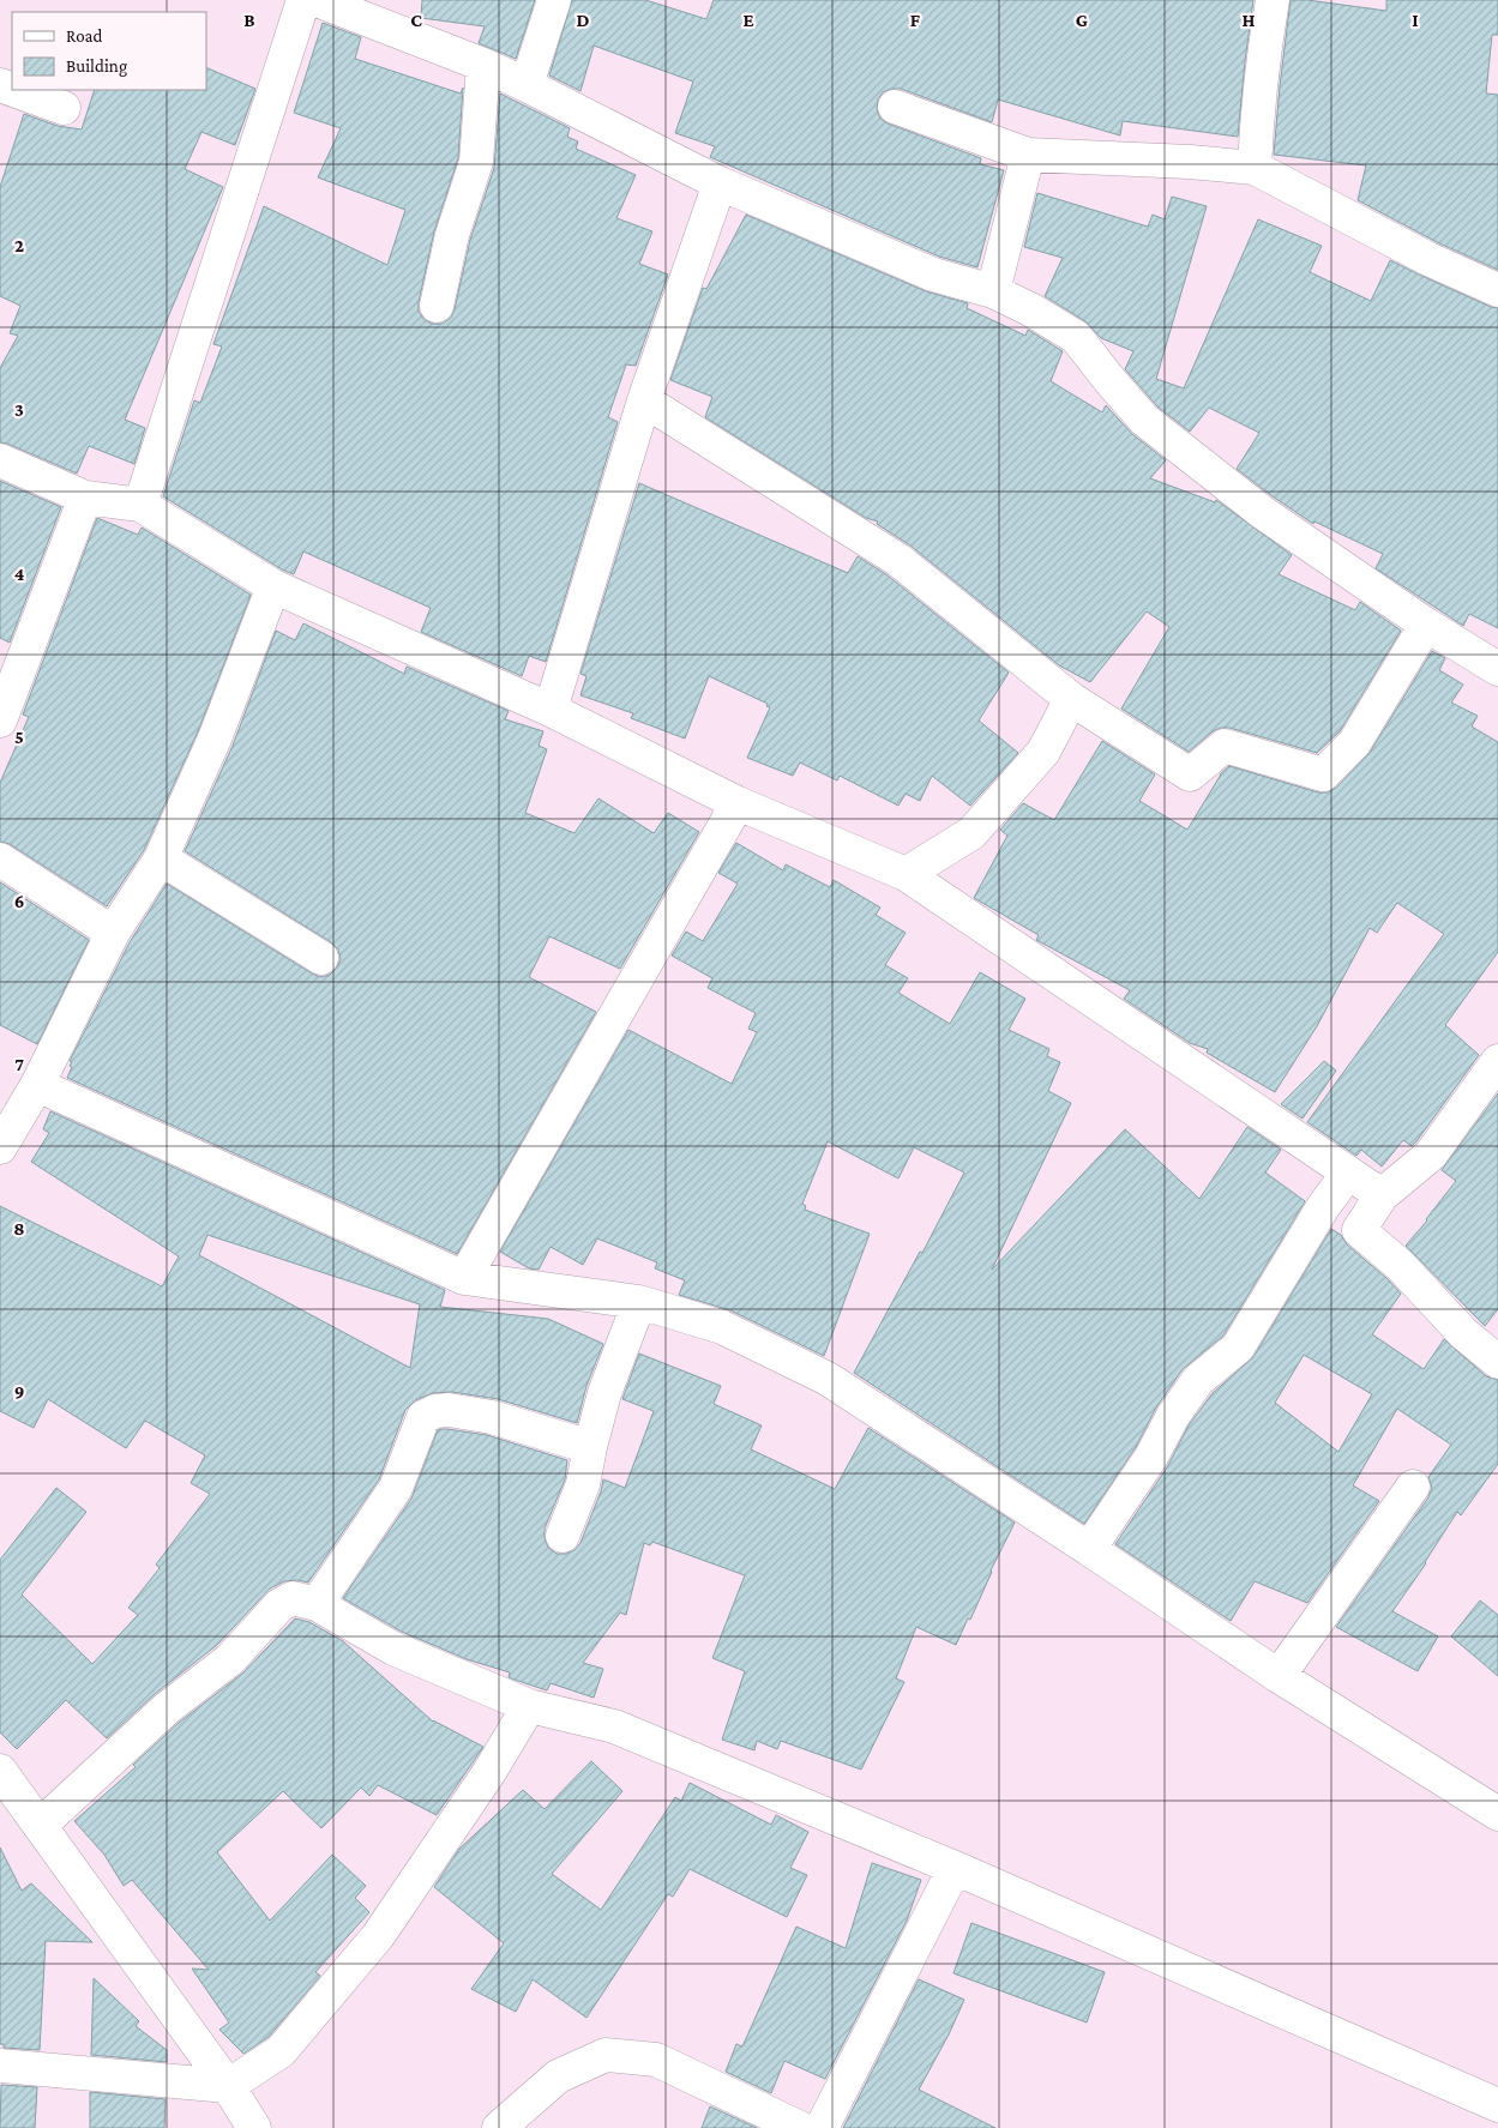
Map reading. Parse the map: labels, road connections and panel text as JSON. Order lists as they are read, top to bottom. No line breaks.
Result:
{"legend":["Road","Building"],"grid":{"columns":["B","C","D","E","F","G","H","I"],"rows":["2","3","4","5","6","7","8","9"]}}
